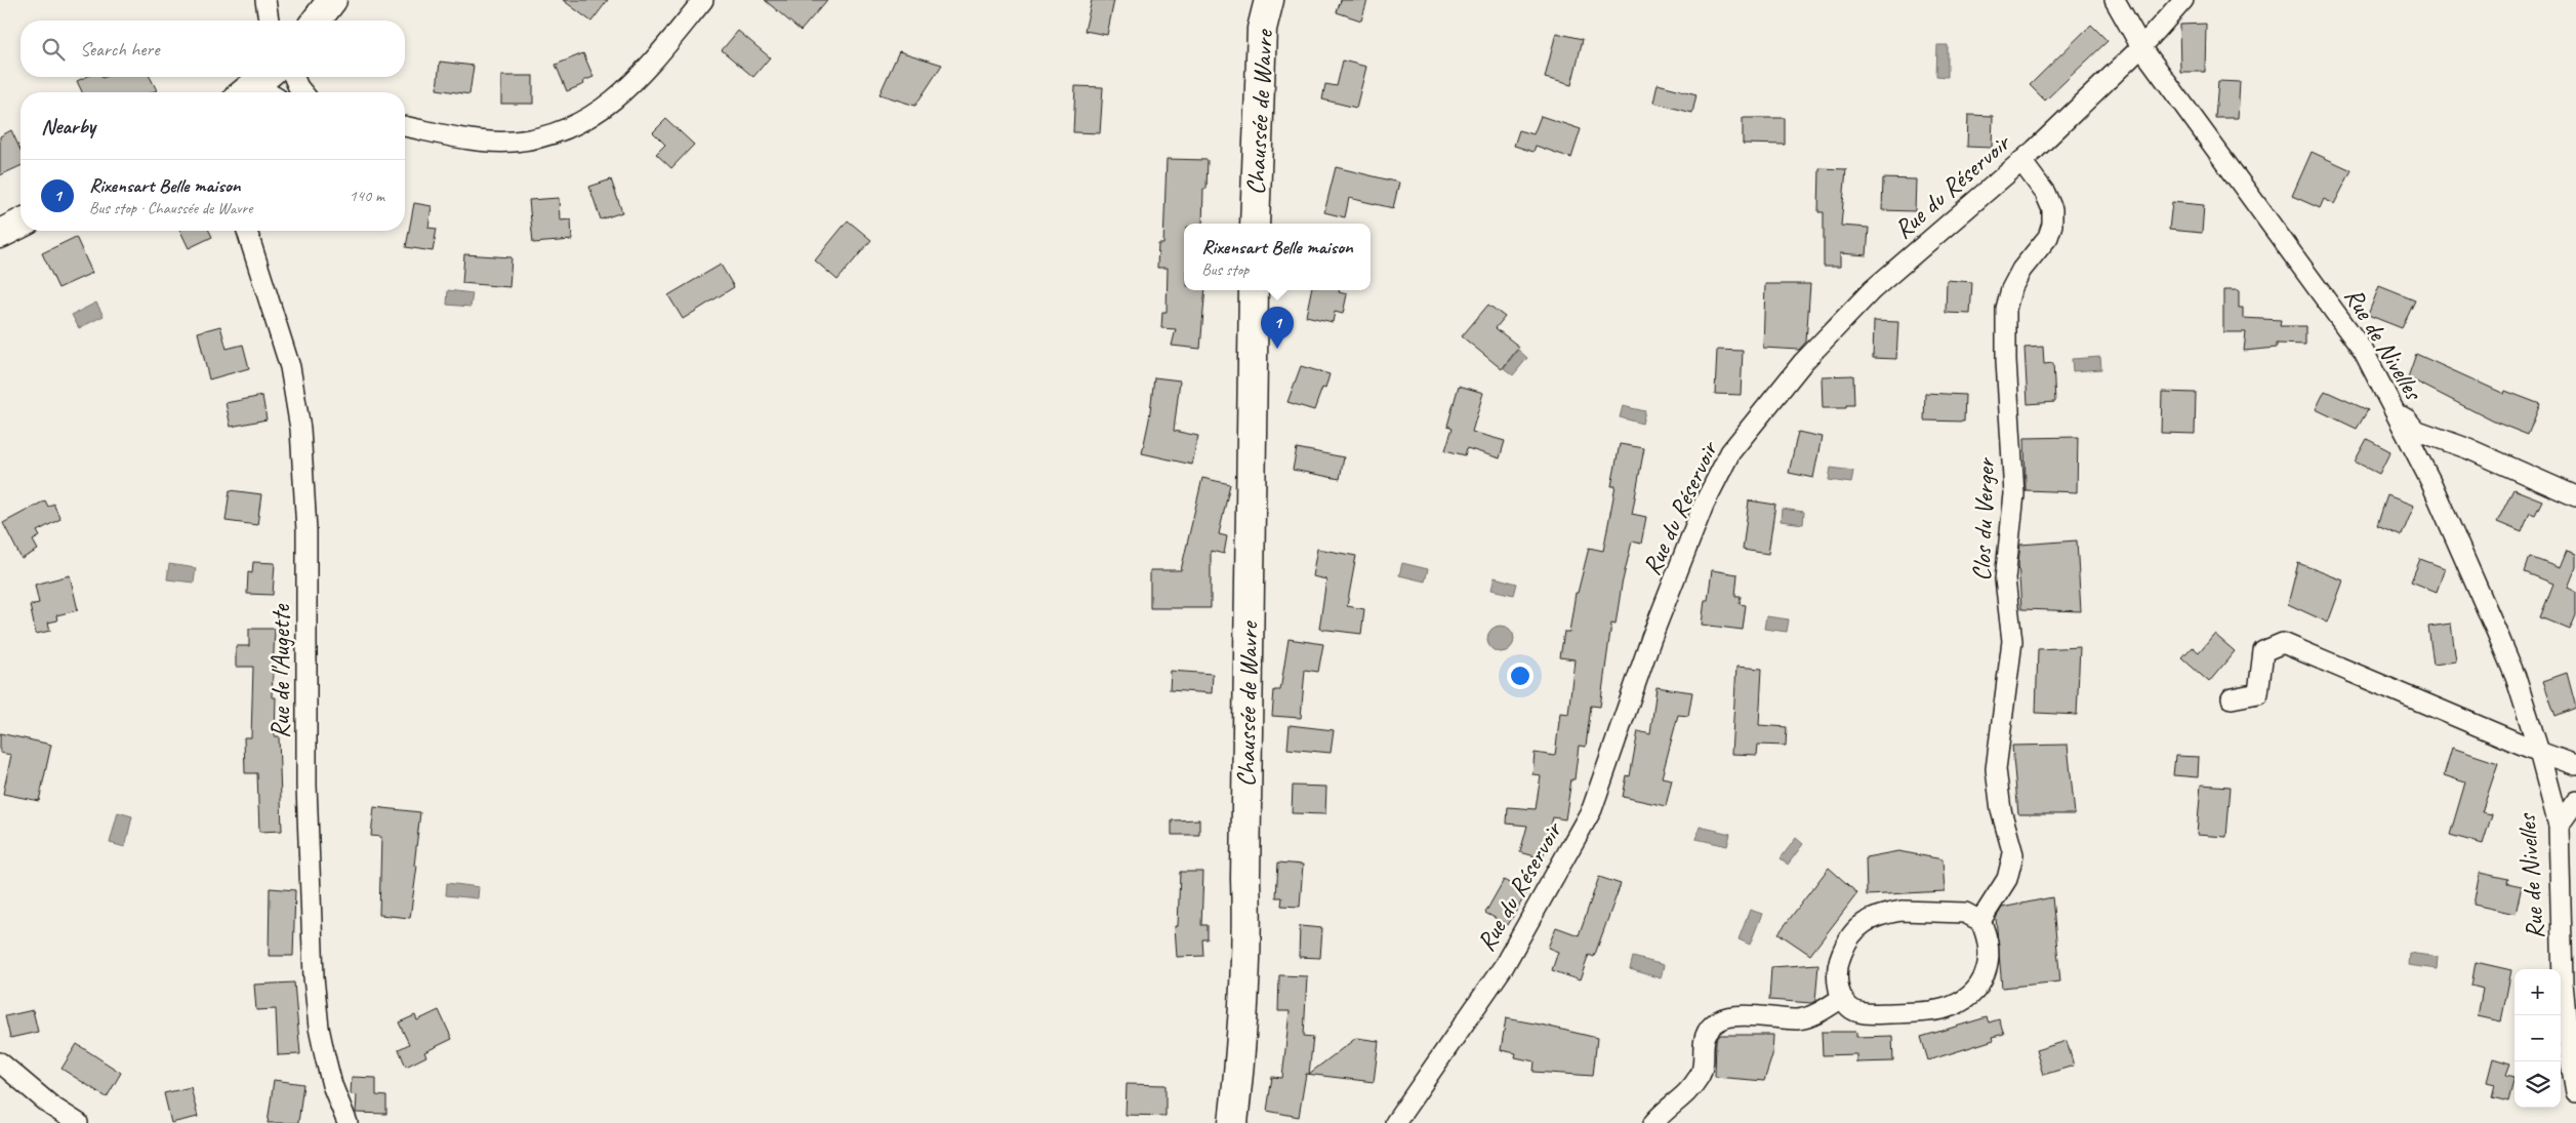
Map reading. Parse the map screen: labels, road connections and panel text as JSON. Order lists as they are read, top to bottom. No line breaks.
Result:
{"streets":{"street":["Chaussée de Wavre","Rue du Réservoir","Rue de Nivelles","Clos du Verger","Rue de l'Augette"]},"crossings":[["Rue du Réservoir","Rue de Nivelles"],["Rue du Réservoir","Clos du Verger"]],"page":{"search":"Search here","heading":"Nearby","list":[{"mark":"1","name":"Rixensart Belle maison","note":"Bus stop · Chaussée de Wavre","value":"140 m"}],"popup":["Rixensart Belle maison","Bus stop"],"pins":"1","map_buttons":["+","−"]}}
